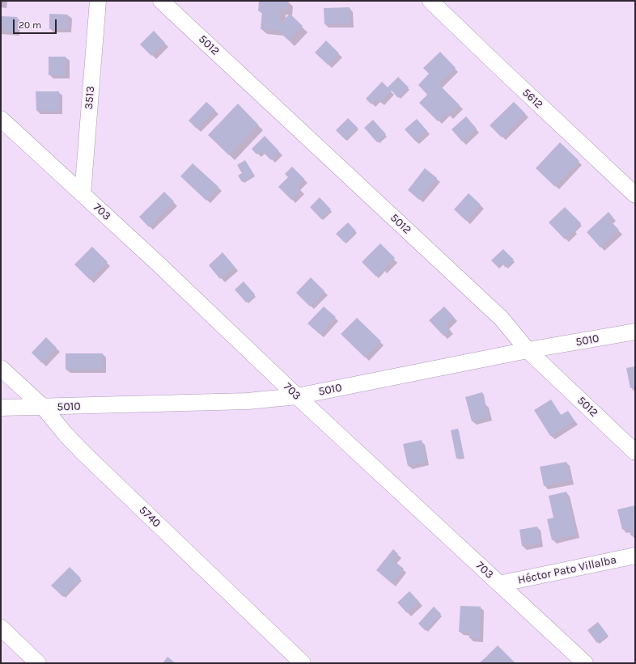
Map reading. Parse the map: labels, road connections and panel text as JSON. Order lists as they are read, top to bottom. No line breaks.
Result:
{"streets":{"street":["5012","3513","5612","703","5010","5740","Héctor Pato Villalba"]},"crossings":[["5012","5010"],["3513","703"],["703","5010"],["703","Héctor Pato Villalba"],["5010","5740"]],"scale_bar":"20 m"}
